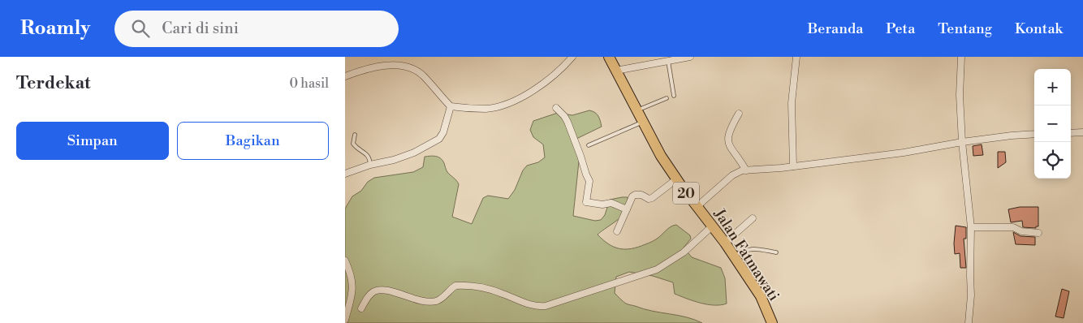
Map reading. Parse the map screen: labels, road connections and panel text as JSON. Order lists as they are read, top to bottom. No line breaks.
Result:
{"streets":{"highway":["20","Jalan Fatmawati"]},"page":{"header":"Roamly","search":"Cari di sini","nav":["Beranda","Peta","Tentang","Kontak"],"heading":["Terdekat","0 hasil"],"map_buttons":["+","−"],"buttons":["Simpan","Bagikan"]}}
